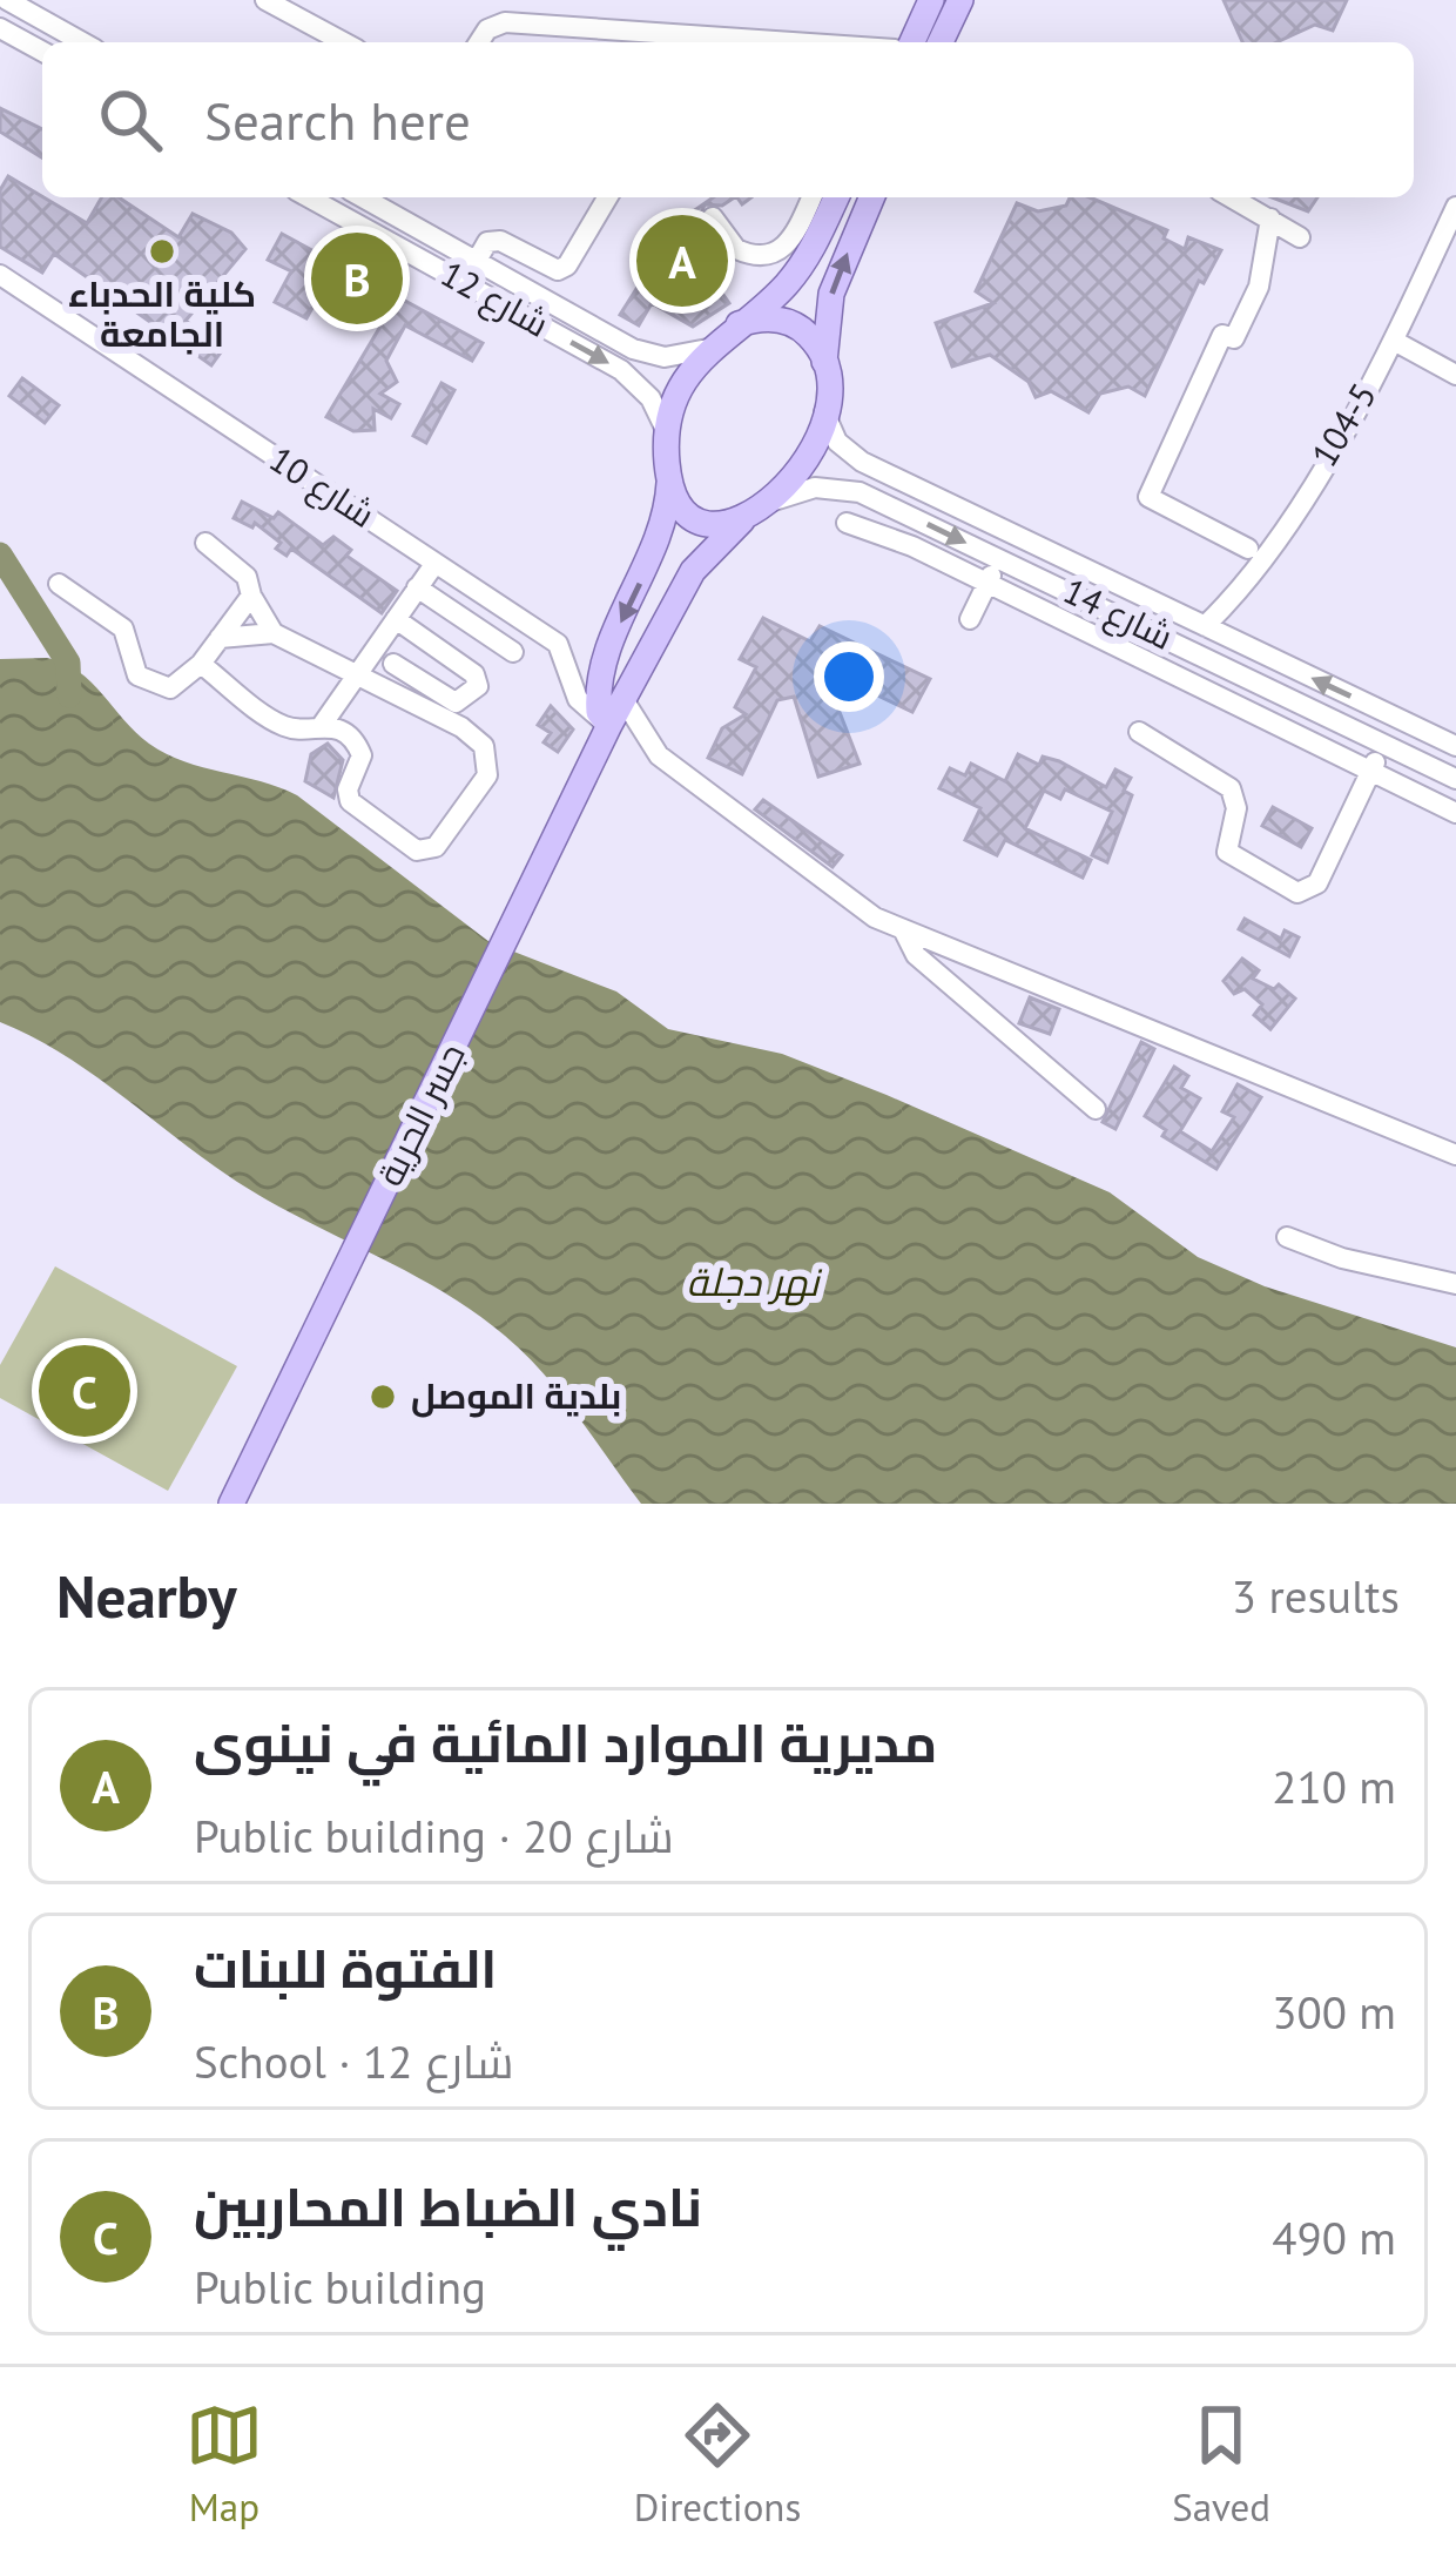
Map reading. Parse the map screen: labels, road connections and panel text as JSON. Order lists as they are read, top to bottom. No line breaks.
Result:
{"streets":{"main road":["جسر الحرية"],"street":["شارع 12","104-5","شارع 10","شارع 14"]},"crossings":[["شارع 12","شارع 14"],["شارع 12","جسر الحرية"],["104-5","شارع 14"],["شارع 10","جسر الحرية"],["شارع 14","جسر الحرية"]],"water":["نهر دجلة"],"places":["كلية الحدباء الجامعة","بلدية الموصل"],"page":{"search":"Search here","pins":["A","B","C"],"heading":["Nearby","3 results"],"list":[{"mark":"A","name":"مديرية الموارد المائية في نينوى","note":"Public building · شارع 20","value":"210 m"},{"mark":"B","name":"الفتوة للبنات","note":"School · شارع 12","value":"300 m"},{"mark":"C","name":"نادي الضباط المحاربين","note":"Public building","value":"490 m"}],"nav":["Map","Directions","Saved"]}}
